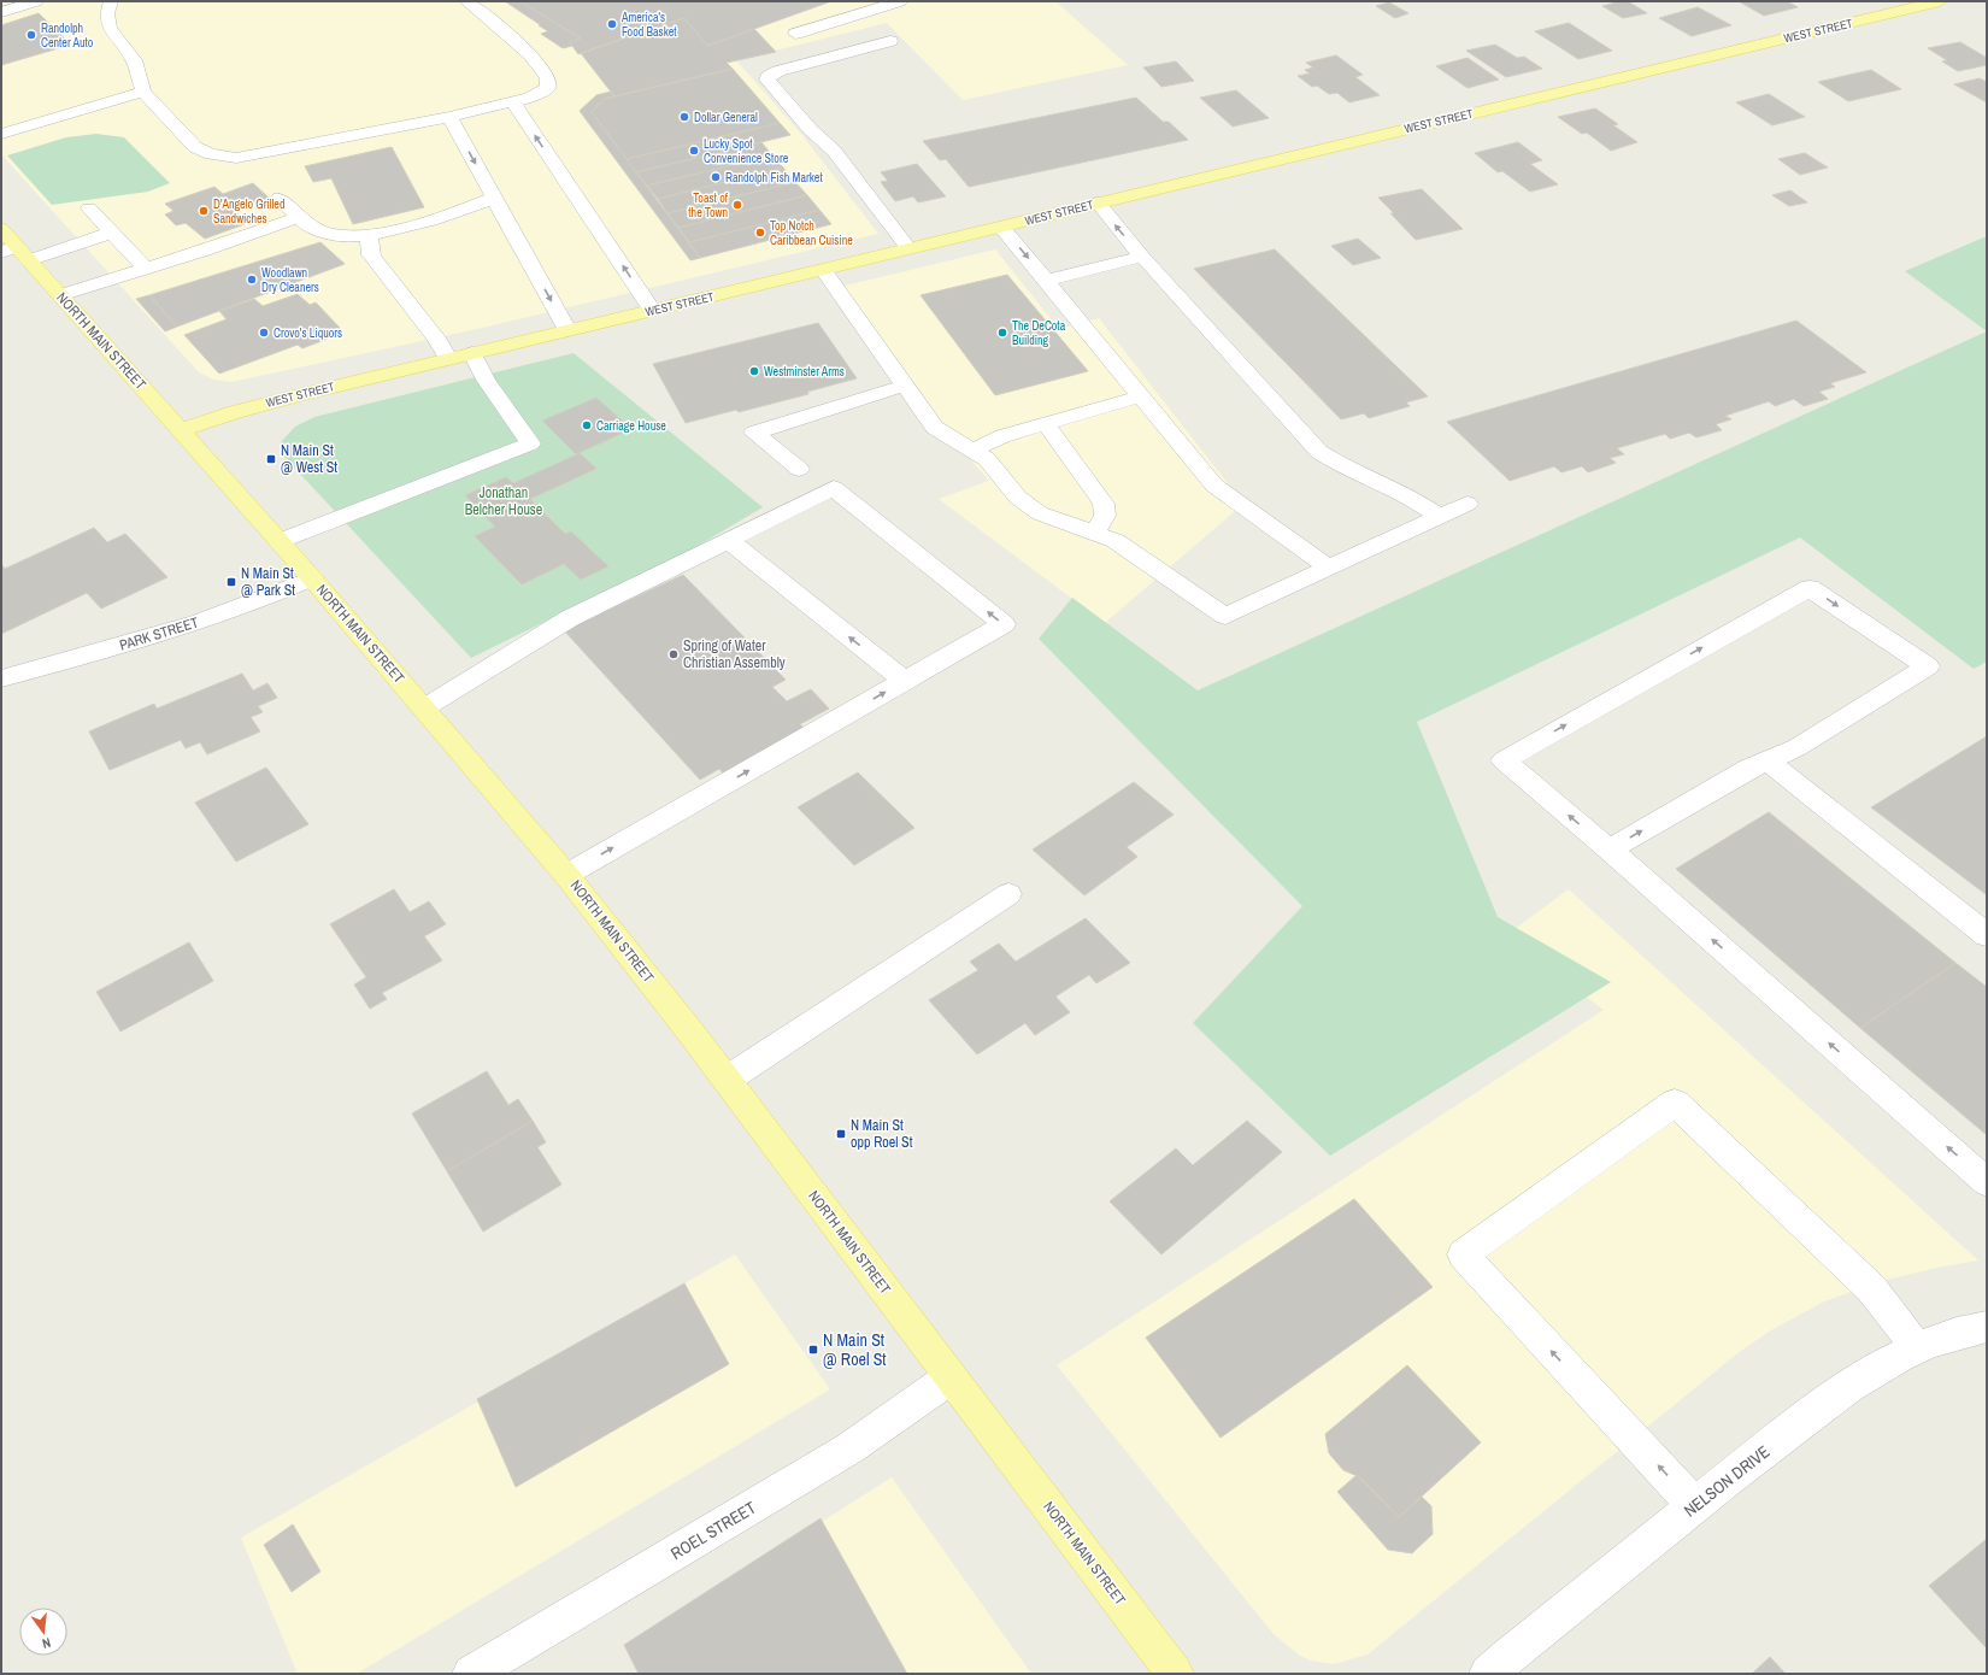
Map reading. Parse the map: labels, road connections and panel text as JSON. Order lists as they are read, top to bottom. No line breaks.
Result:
{"streets":{"main road":["WEST STREET","NORTH MAIN STREET"],"street":["PARK STREET","NELSON DRIVE","ROEL STREET"]},"crossings":[["WEST STREET","NORTH MAIN STREET"],["NORTH MAIN STREET","PARK STREET"],["NORTH MAIN STREET","ROEL STREET"]],"parks":["Jonathan Belcher House"],"places":{"other":["America's Food Basket","Randolph Center Auto","Dollar General","Lucky Spot Convenience Store","Randolph Fish Market","Toast of the Town","D'Angelo Grilled Sandwiches","Top Notch Caribbean Cuisine","Woodlawn Dry Cleaners","Crovo's Liquors","The DeCota Building","Westminster Arms","Carriage House","Spring of Water Christian Assembly"],"transit":["N Main St @ West St","N Main St @ Park St","N Main St opp Roel St","N Main St @ Roel St"]},"north":"bottom"}
